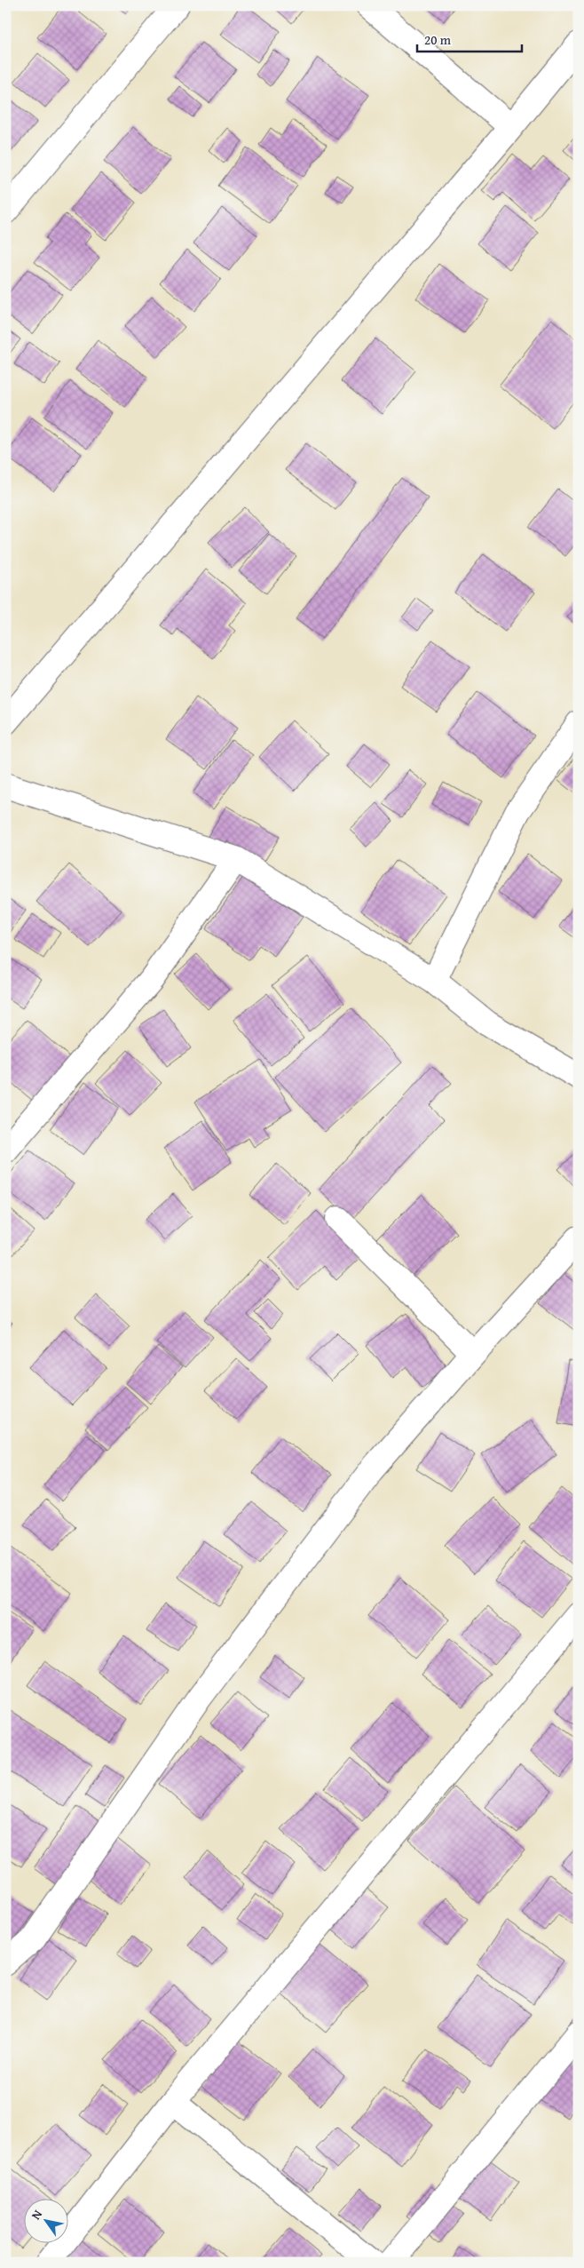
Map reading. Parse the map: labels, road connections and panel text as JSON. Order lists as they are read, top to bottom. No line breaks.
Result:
{"scale_bar":"20 m","north":"top left"}
